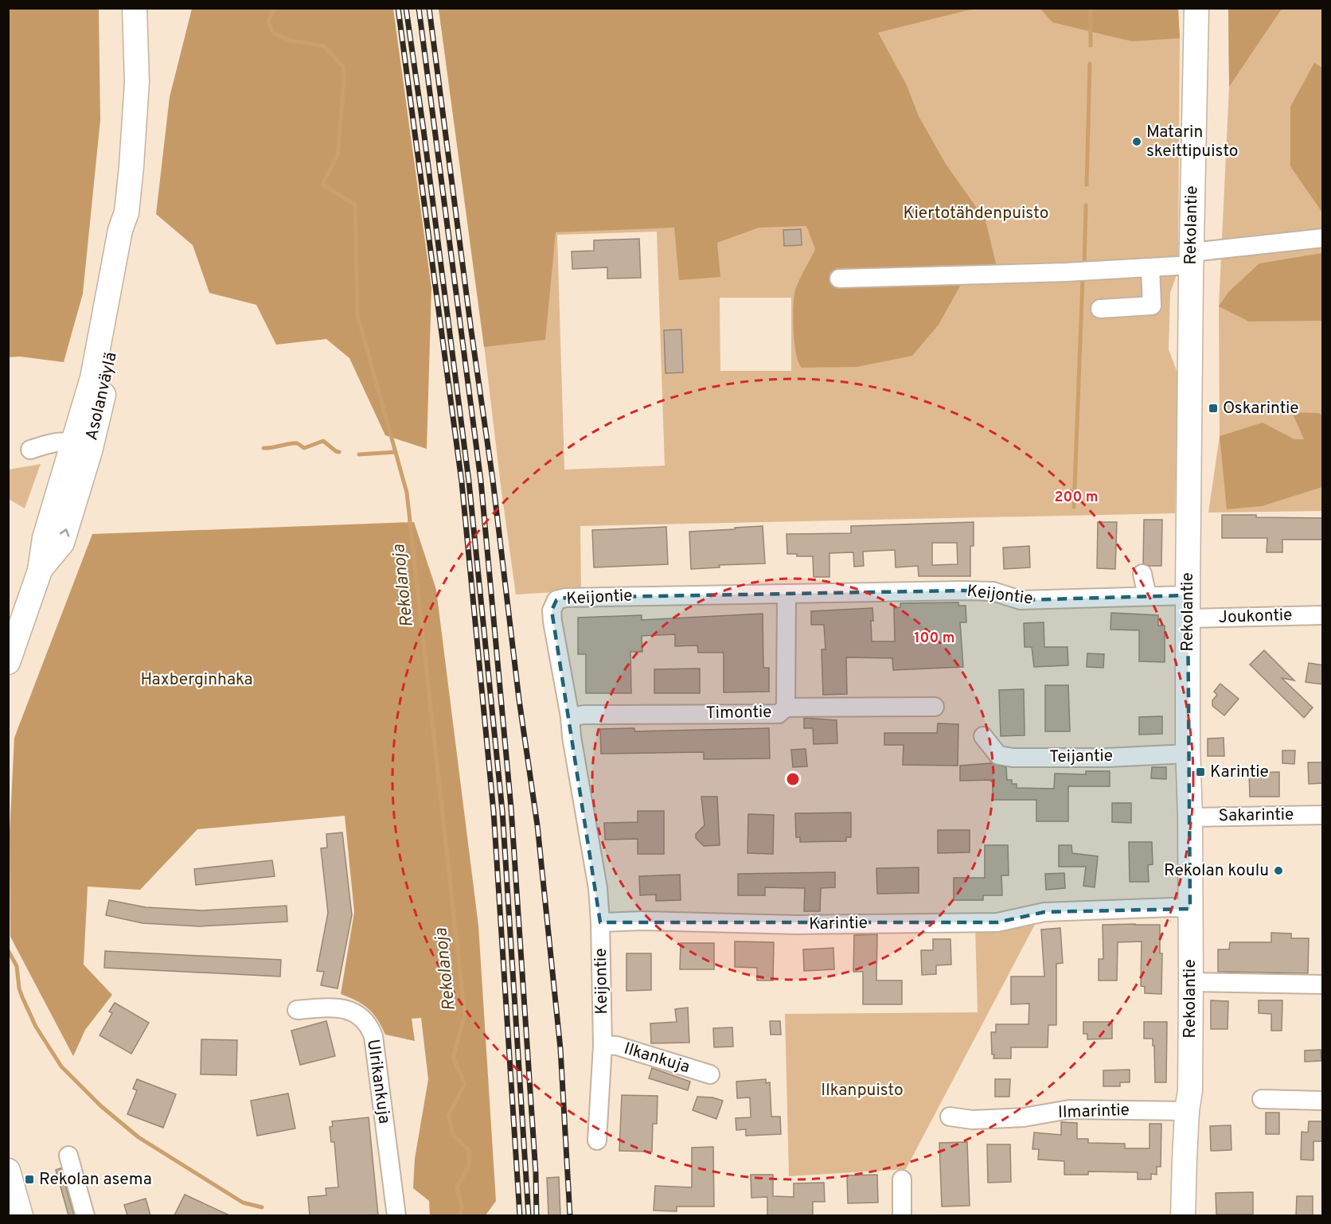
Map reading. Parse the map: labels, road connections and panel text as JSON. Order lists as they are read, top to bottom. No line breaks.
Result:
{"streets":{"main road":["Rekolantie","Asolanväylä"],"street":["Keijontie","Joukontie","Timontie","Teijantie","Sakarintie","Karintie","Ilkankuja","Ulrikankuja","Ilmarintie"]},"crossings":[["Rekolantie","Keijontie"],["Rekolantie","Joukontie"],["Rekolantie","Teijantie"],["Rekolantie","Sakarintie"],["Rekolantie","Karintie"],["Rekolantie","Ilmarintie"],["Keijontie","Timontie"],["Keijontie","Karintie"],["Keijontie","Ilkankuja"]],"water":["Rekolanoja"],"parks":["Kiertotähdenpuisto","Haxberginhaka","Ilkanpuisto"],"places":{"other":["Matarin skeittipuisto","Rekolan koulu"],"transit":["Oskarintie","Karintie","Rekolan asema"]},"rings":["200 m","100 m"]}
